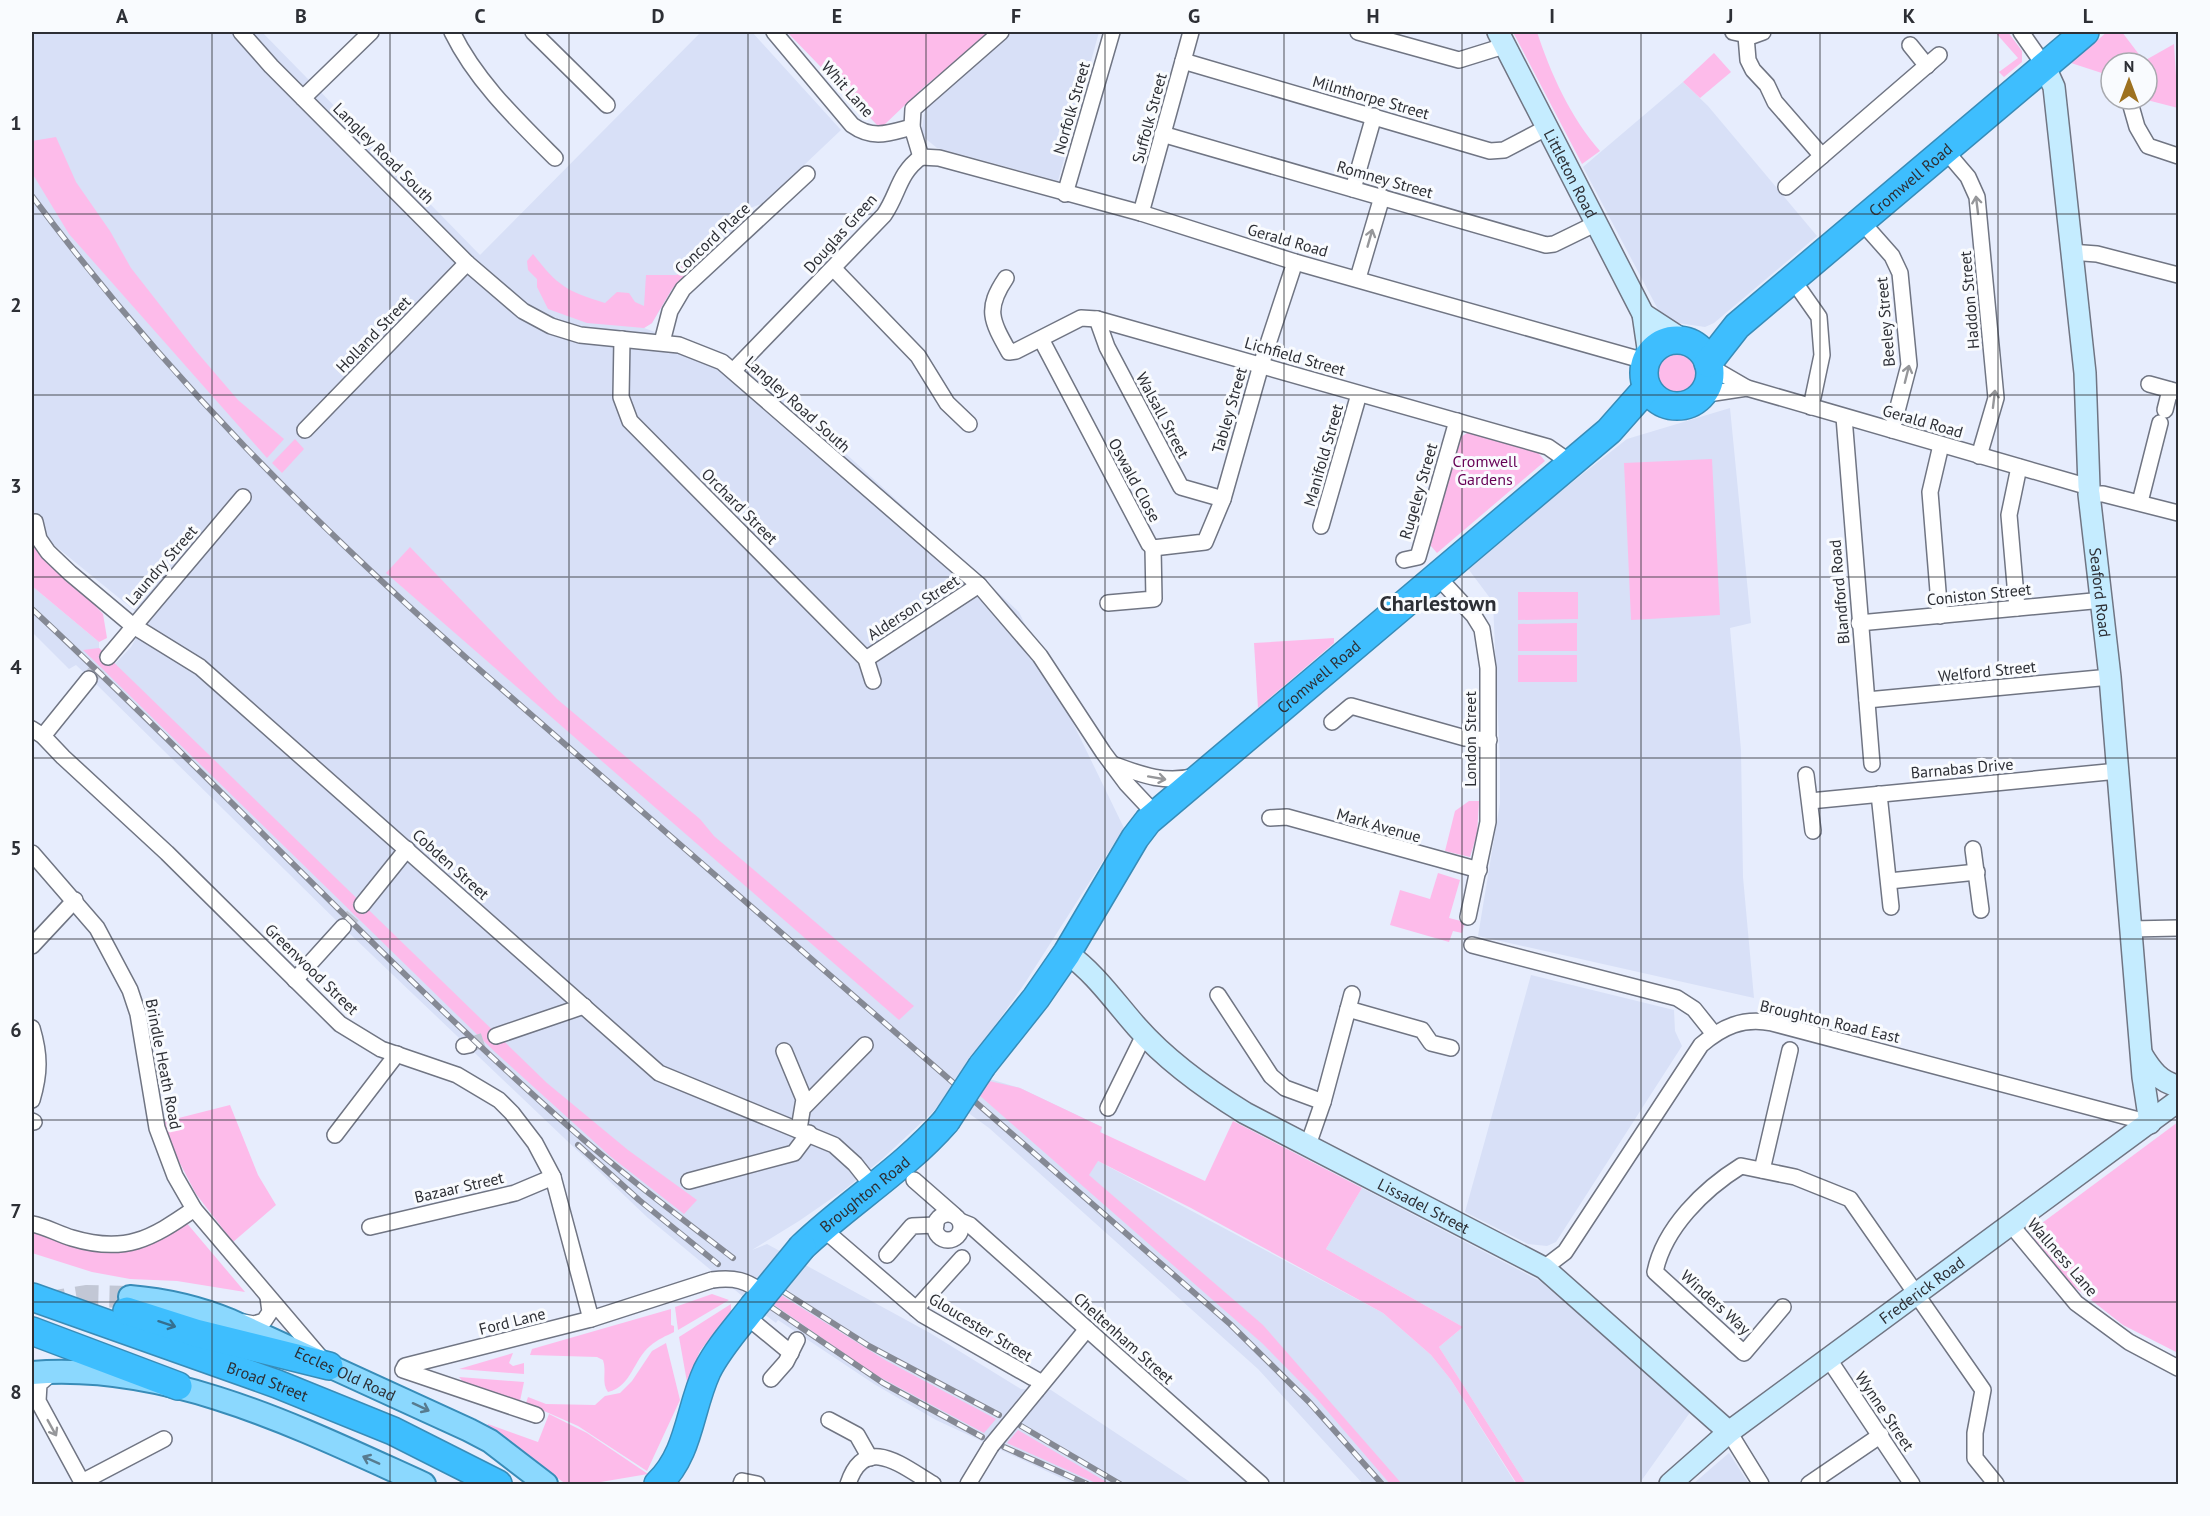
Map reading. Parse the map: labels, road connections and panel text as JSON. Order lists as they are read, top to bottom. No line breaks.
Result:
{"streets":{"highway":["Cromwell Road","Broughton Road","Broad Street"],"main road":["Eccles Old Road"],"street":["Whit Lane","Milnthorpe Street","Norfolk Street","Suffolk Street","Langley Road South","Littleton Road","Romney Street","Douglas Green","Concord Place","Gerald Road","Haddon Street","Beeley Street","Holland Street","Lichfield Street","Tabley Street","Walsall Street","Manifold Street","Oswald Close","Rugeley Street","Orchard Street","Laundry Street","Blandford Road","Seaford Road","Coniston Street","Alderson Street","Welford Street","London Street","Barnabas Drive","Mark Avenue","Cobden Street","Greenwood Street","Broughton Road East","Brindle Heath Road","Bazaar Street","Lissadel Street","Wallness Lane","Frederick Road","Winders Way","Ford Lane","Gloucester Street","Cheltenham Street","Wynne Street"]},"crossings":[["Milnthorpe Street","Suffolk Street"],["Milnthorpe Street","Littleton Road"],["Norfolk Street","Gerald Road"],["Suffolk Street","Romney Street"],["Suffolk Street","Gerald Road"],["Langley Road South","Cromwell Road"],["Langley Road South","Douglas Green"],["Langley Road South","Concord Place"],["Langley Road South","Holland Street"],["Langley Road South","Orchard Street"],["Langley Road South","Alderson Street"],["Littleton Road","Romney Street"],["Littleton Road","Cromwell Road"],["Littleton Road","Gerald Road"],["Cromwell Road","Gerald Road"],["Cromwell Road","Haddon Street"],["Cromwell Road","Beeley Street"],["Cromwell Road","Lichfield Street"],["Cromwell Road","Seaford Road"],["Cromwell Road","London Street"],["Cromwell Road","Broughton Road"],["Cromwell Road","Lissadel Street"],["Douglas Green","Gerald Road"],["Gerald Road","Haddon Street"],["Gerald Road","Beeley Street"],["Gerald Road","Tabley Street"],["Gerald Road","Blandford Road"],["Gerald Road","Seaford Road"],["Lichfield Street","Tabley Street"],["Lichfield Street","Walsall Street"],["Lichfield Street","Manifold Street"],["Lichfield Street","Oswald Close"],["Lichfield Street","Rugeley Street"],["Tabley Street","Walsall Street"],["Tabley Street","Oswald Close"],["Walsall Street","Oswald Close"],["Orchard Street","Alderson Street"],["Laundry Street","Cobden Street"],["Blandford Road","Coniston Street"],["Blandford Road","Welford Street"],["Seaford Road","Coniston Street"],["Seaford Road","Welford Street"],["Seaford Road","Barnabas Drive"],["Seaford Road","Broughton Road East"],["Seaford Road","Frederick Road"],["London Street","Mark Avenue"],["Cobden Street","Broughton Road"],["Greenwood Street","Bazaar Street"],["Greenwood Street","Ford Lane"],["Broughton Road East","Lissadel Street"],["Broughton Road East","Frederick Road"],["Brindle Heath Road","Eccles Old Road"],["Broughton Road","Lissadel Street"],["Broughton Road","Ford Lane"],["Broughton Road","Gloucester Street"],["Lissadel Street","Frederick Road"],["Wallness Lane","Frederick Road"],["Frederick Road","Winders Way"],["Frederick Road","Wynne Street"]],"one_way":["Haddon Street"],"districts":["Charlestown"],"parks":["Cromwell Gardens"],"north":"top","grid":{"columns":["A","B","C","D","E","F","G","H","I","J","K","L"],"rows":["1","2","3","4","5","6","7","8"]}}
